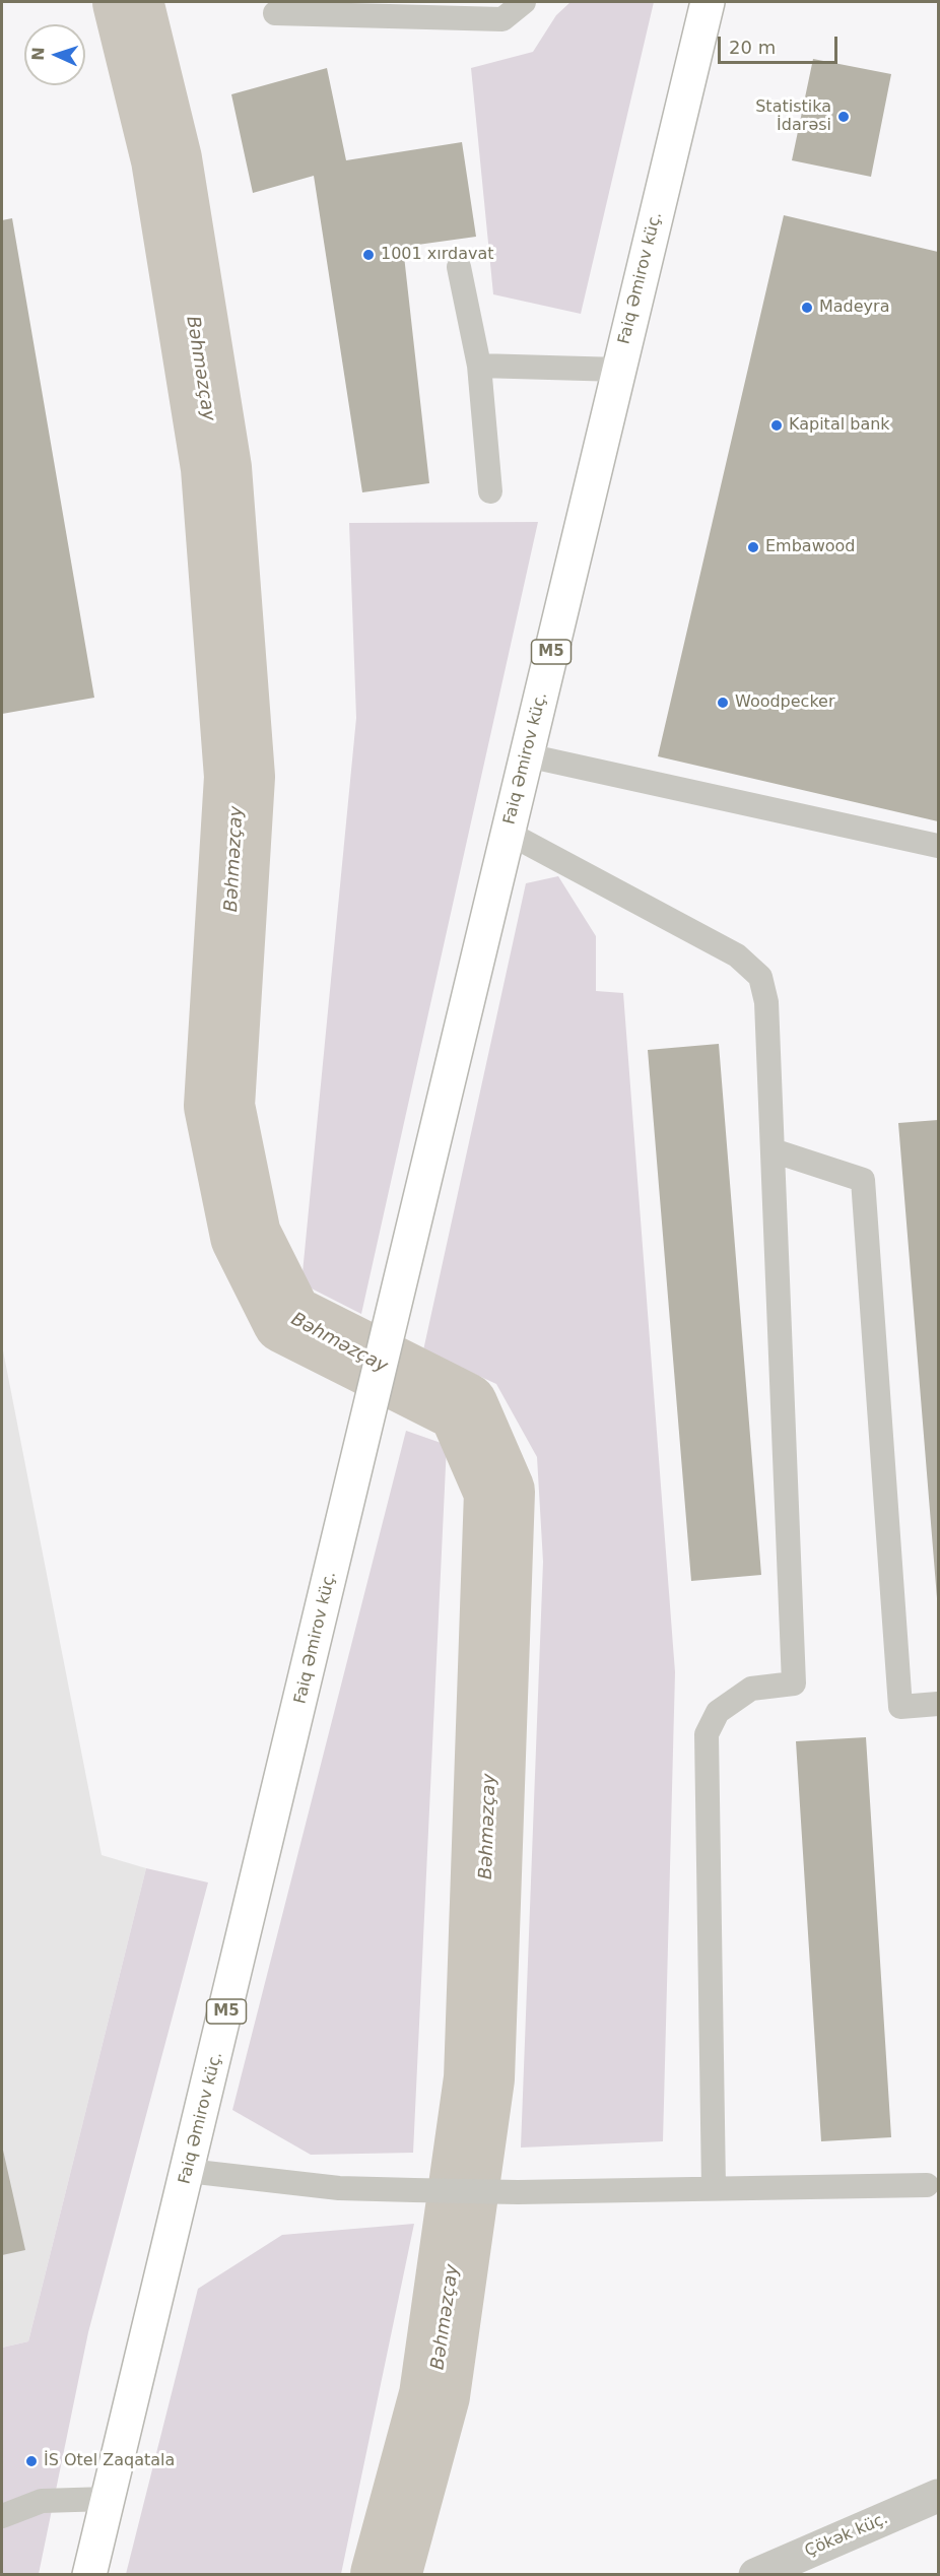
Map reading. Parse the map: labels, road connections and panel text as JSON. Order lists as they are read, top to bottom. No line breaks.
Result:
{"streets":{"highway":["Faiq Əmirov küç.","M5"],"street":["Çökək küç."]},"water":["Bəhməzçay"],"places":["Statistika İdarəsi","1001 xırdavat","Madeyra","Kapital bank","Embawood","Woodpecker","İS Otel Zaqatala"],"scale_bar":"20 m","north":"left"}
